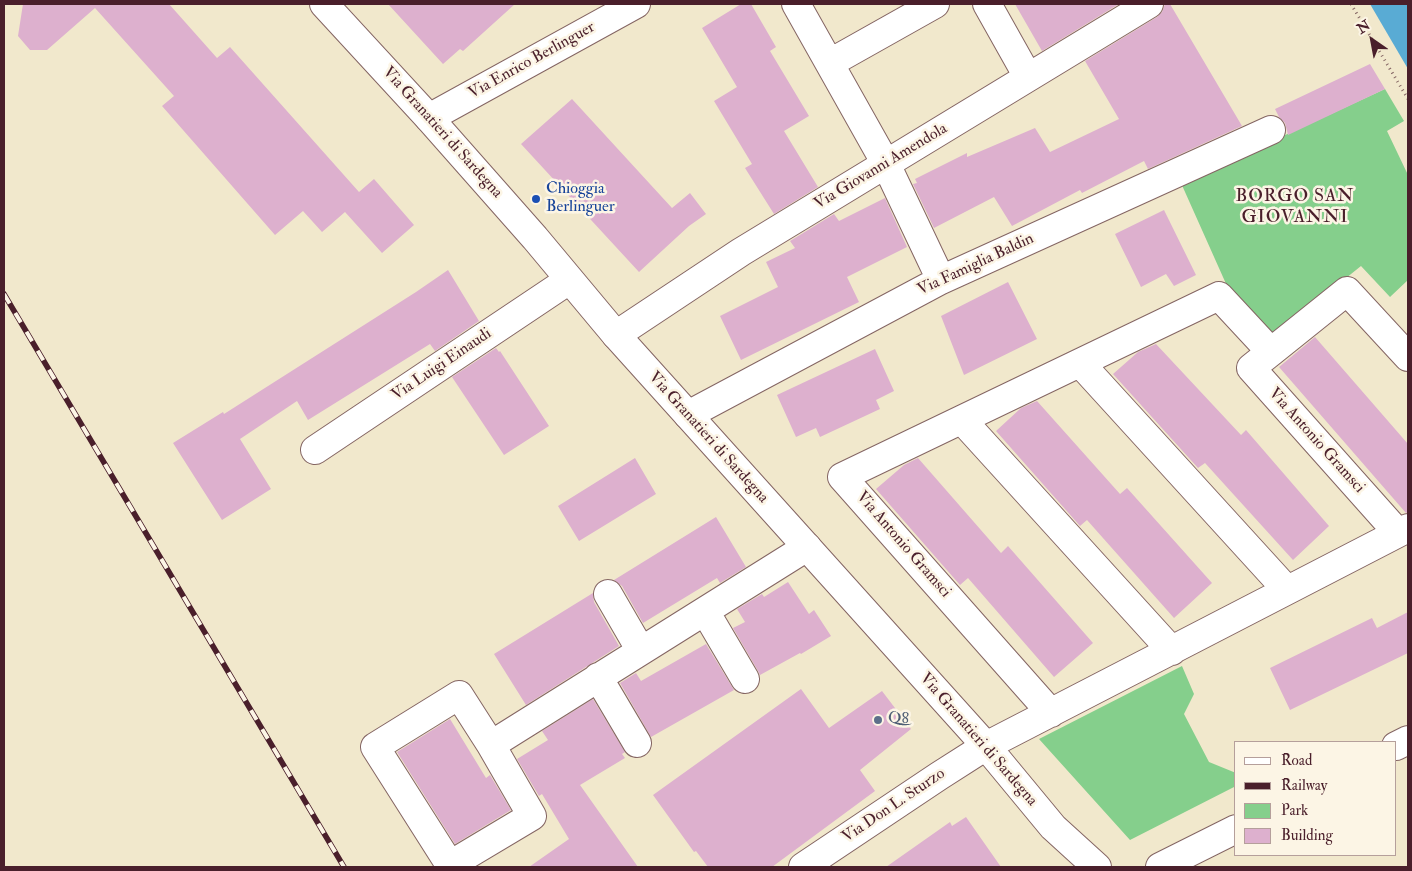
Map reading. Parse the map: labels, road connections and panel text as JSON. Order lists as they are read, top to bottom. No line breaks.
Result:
{"streets":{"street":["Via Enrico Berlinguer","Via Granatieri di Sardegna","Via Giovanni Amendola","Via Famiglia Baldin","Via Luigi Einaudi","Via Antonio Gramsci","Via Don L. Sturzo"]},"crossings":[["Via Enrico Berlinguer","Via Granatieri di Sardegna"],["Via Granatieri di Sardegna","Via Giovanni Amendola"],["Via Granatieri di Sardegna","Via Famiglia Baldin"],["Via Granatieri di Sardegna","Via Luigi Einaudi"],["Via Granatieri di Sardegna","Via Antonio Gramsci"],["Via Granatieri di Sardegna","Via Don L. Sturzo"],["Via Antonio Gramsci","Via Don L. Sturzo"]],"districts":["BORGO SAN GIOVANNI"],"places":["Chioggia Berlinguer","Q8"],"legend":["Road","Railway","Park","Building"],"north":"top left"}
